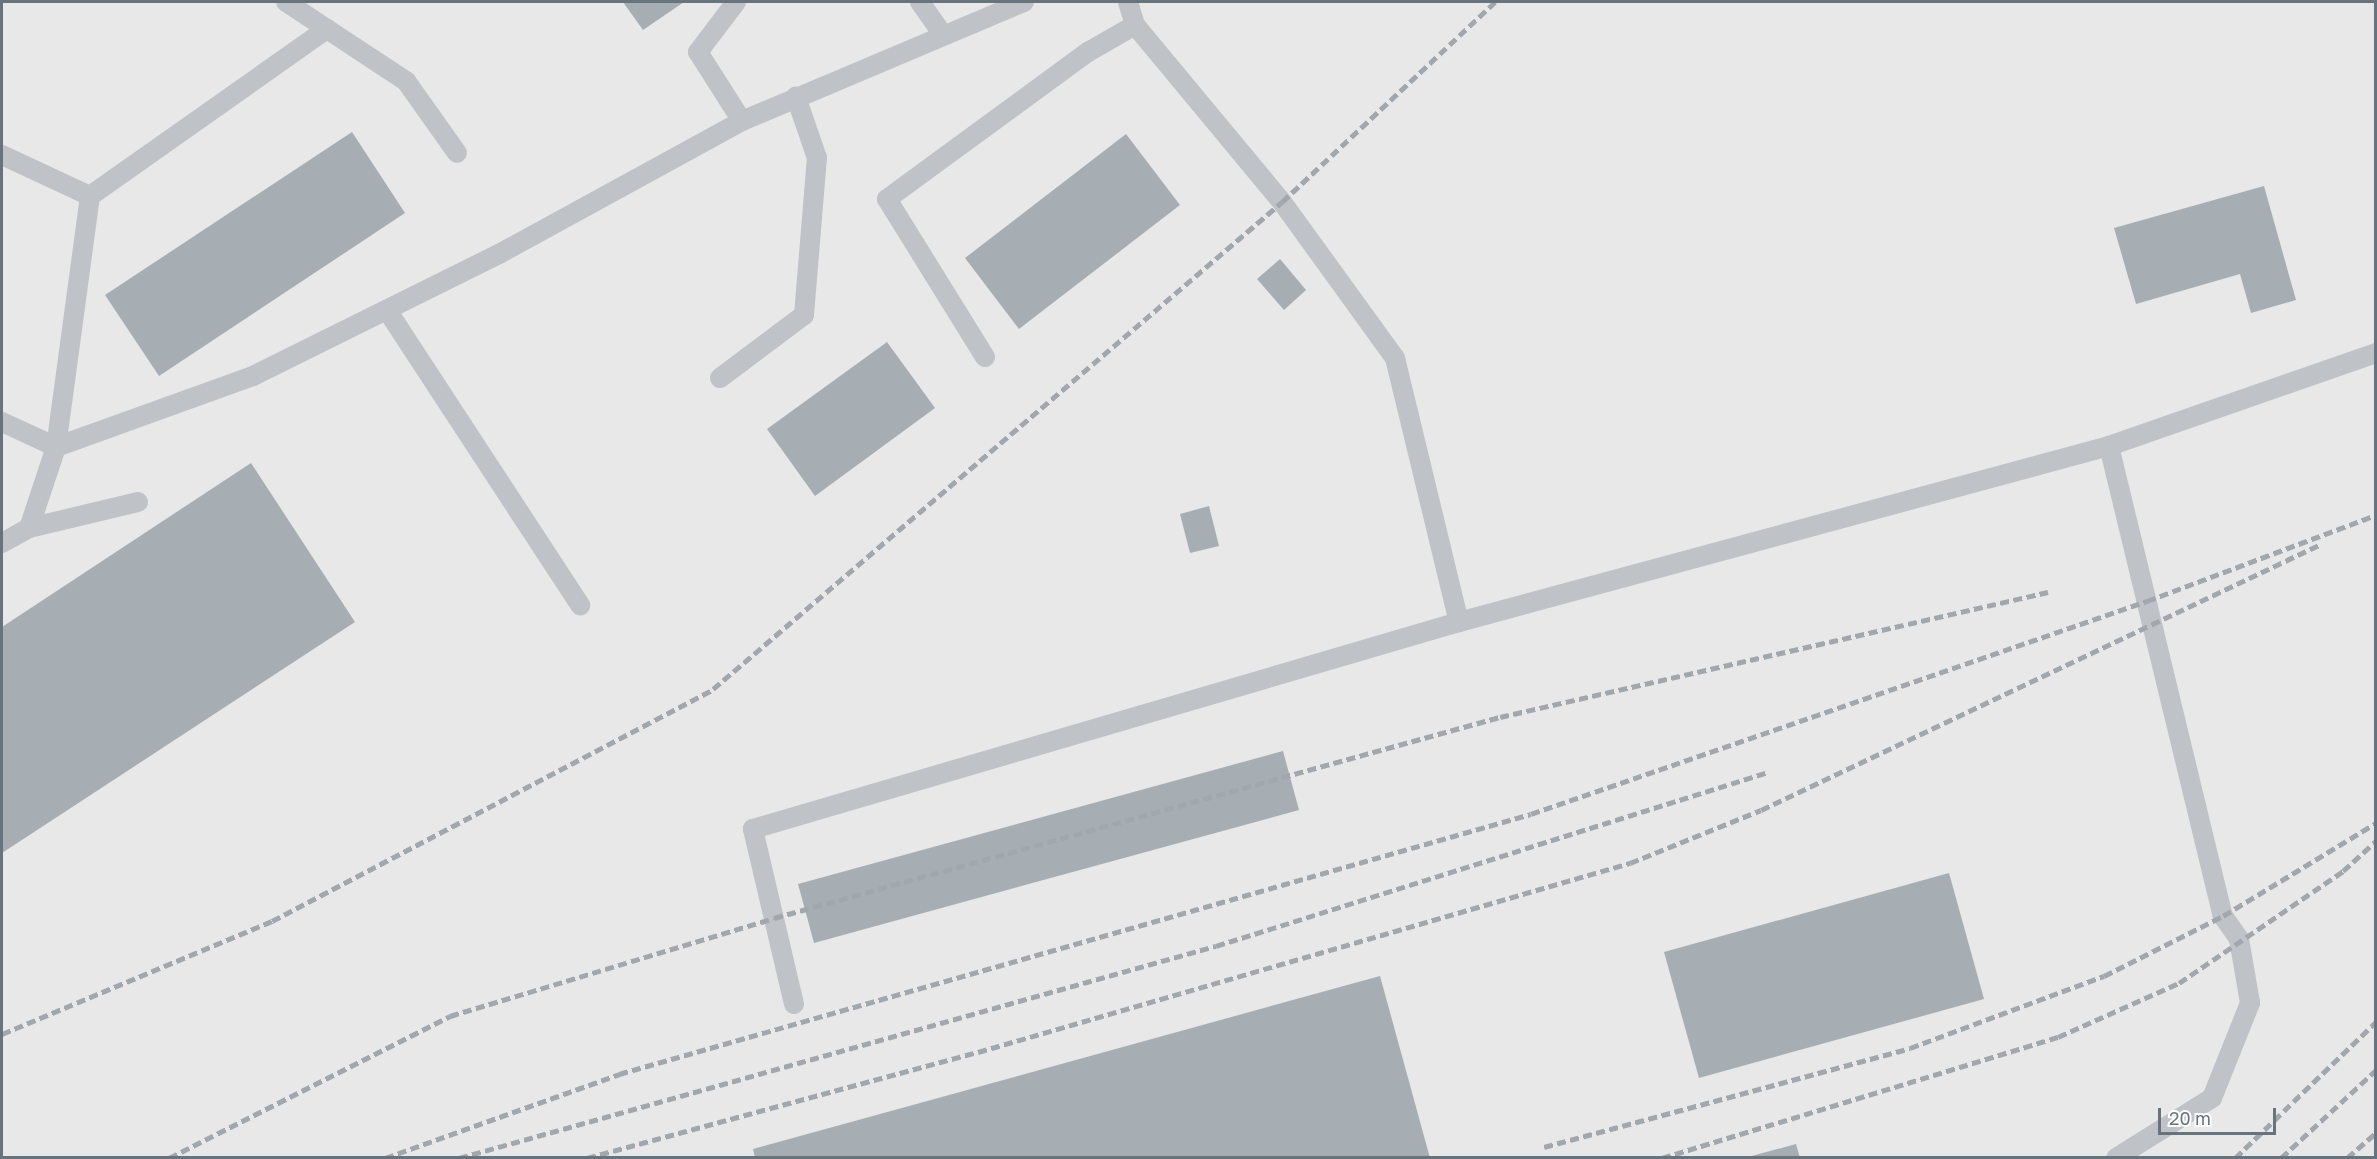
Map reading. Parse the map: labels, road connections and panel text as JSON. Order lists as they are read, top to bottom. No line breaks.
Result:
{"scale_bar":"20 m"}
